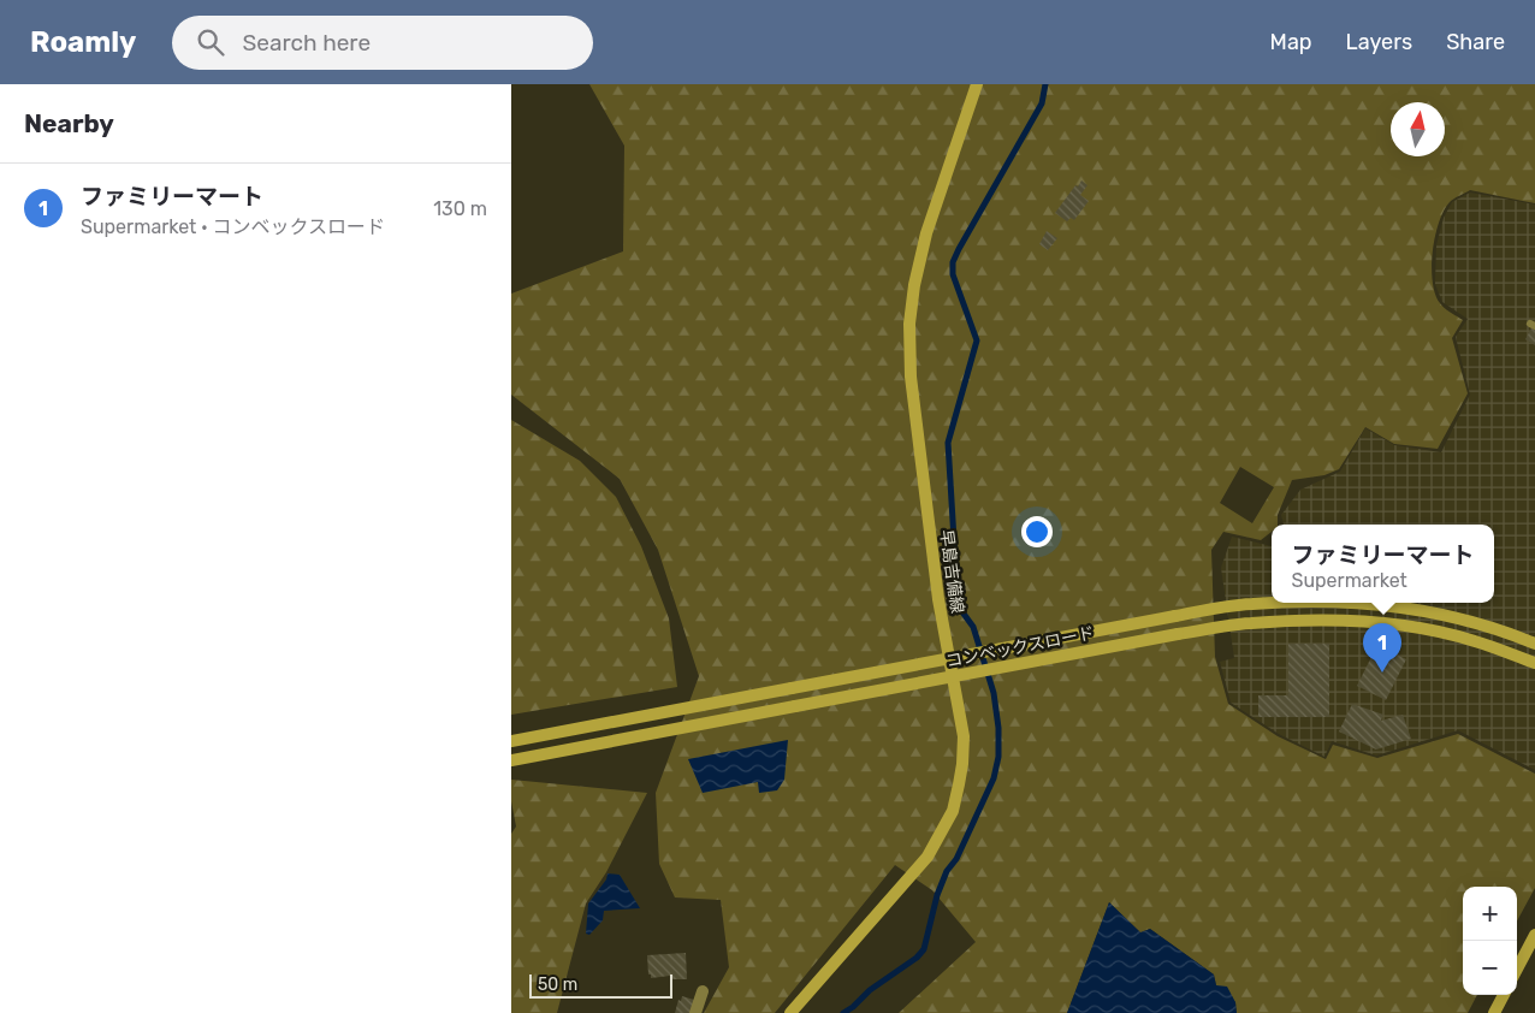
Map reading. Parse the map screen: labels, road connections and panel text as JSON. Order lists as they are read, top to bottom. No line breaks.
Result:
{"streets":{"street":["早島吉備線","コンベックスロード"]},"scale_bar":"50 m","north":"top","page":{"header":"Roamly","search":"Search here","nav":["Map","Layers","Share"],"heading":"Nearby","list":[{"mark":"1","name":"ファミリーマート","note":"Supermarket · コンベックスロード","value":"130 m"}],"popup":["ファミリーマート","Supermarket"],"pins":"1","map_buttons":["+","−"],"scale":"50 m"}}
